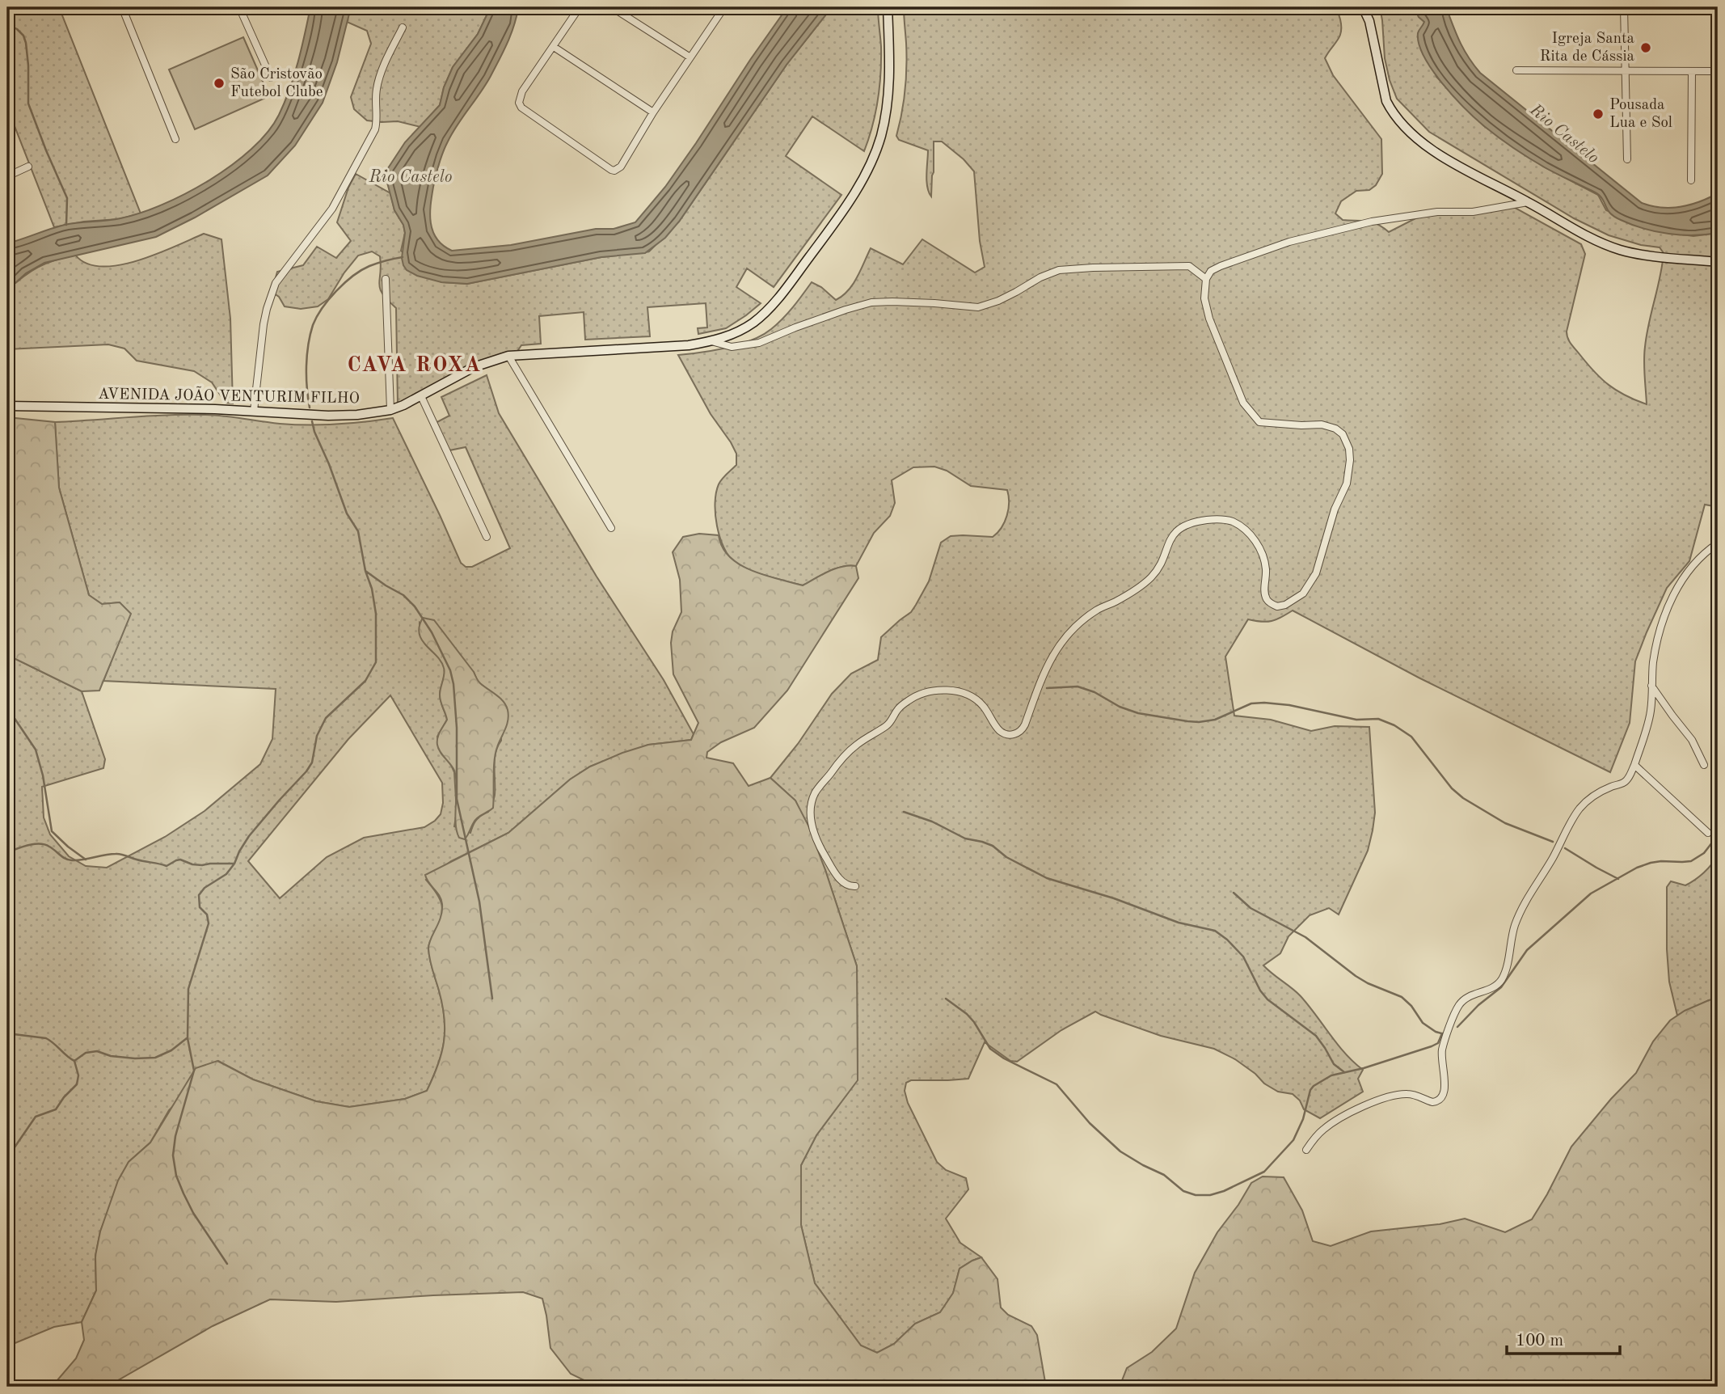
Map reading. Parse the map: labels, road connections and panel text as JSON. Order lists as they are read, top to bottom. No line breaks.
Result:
{"streets":{"street":["AVENIDA JOÃO VENTURIM FILHO"]},"districts":["CAVA ROXA"],"water":["Rio Castelo"],"places":["Igreja Santa Rita de Cássia","São Cristovão Futebol Clube","Pousada Lua e Sol"],"scale_bar":"100 m"}
